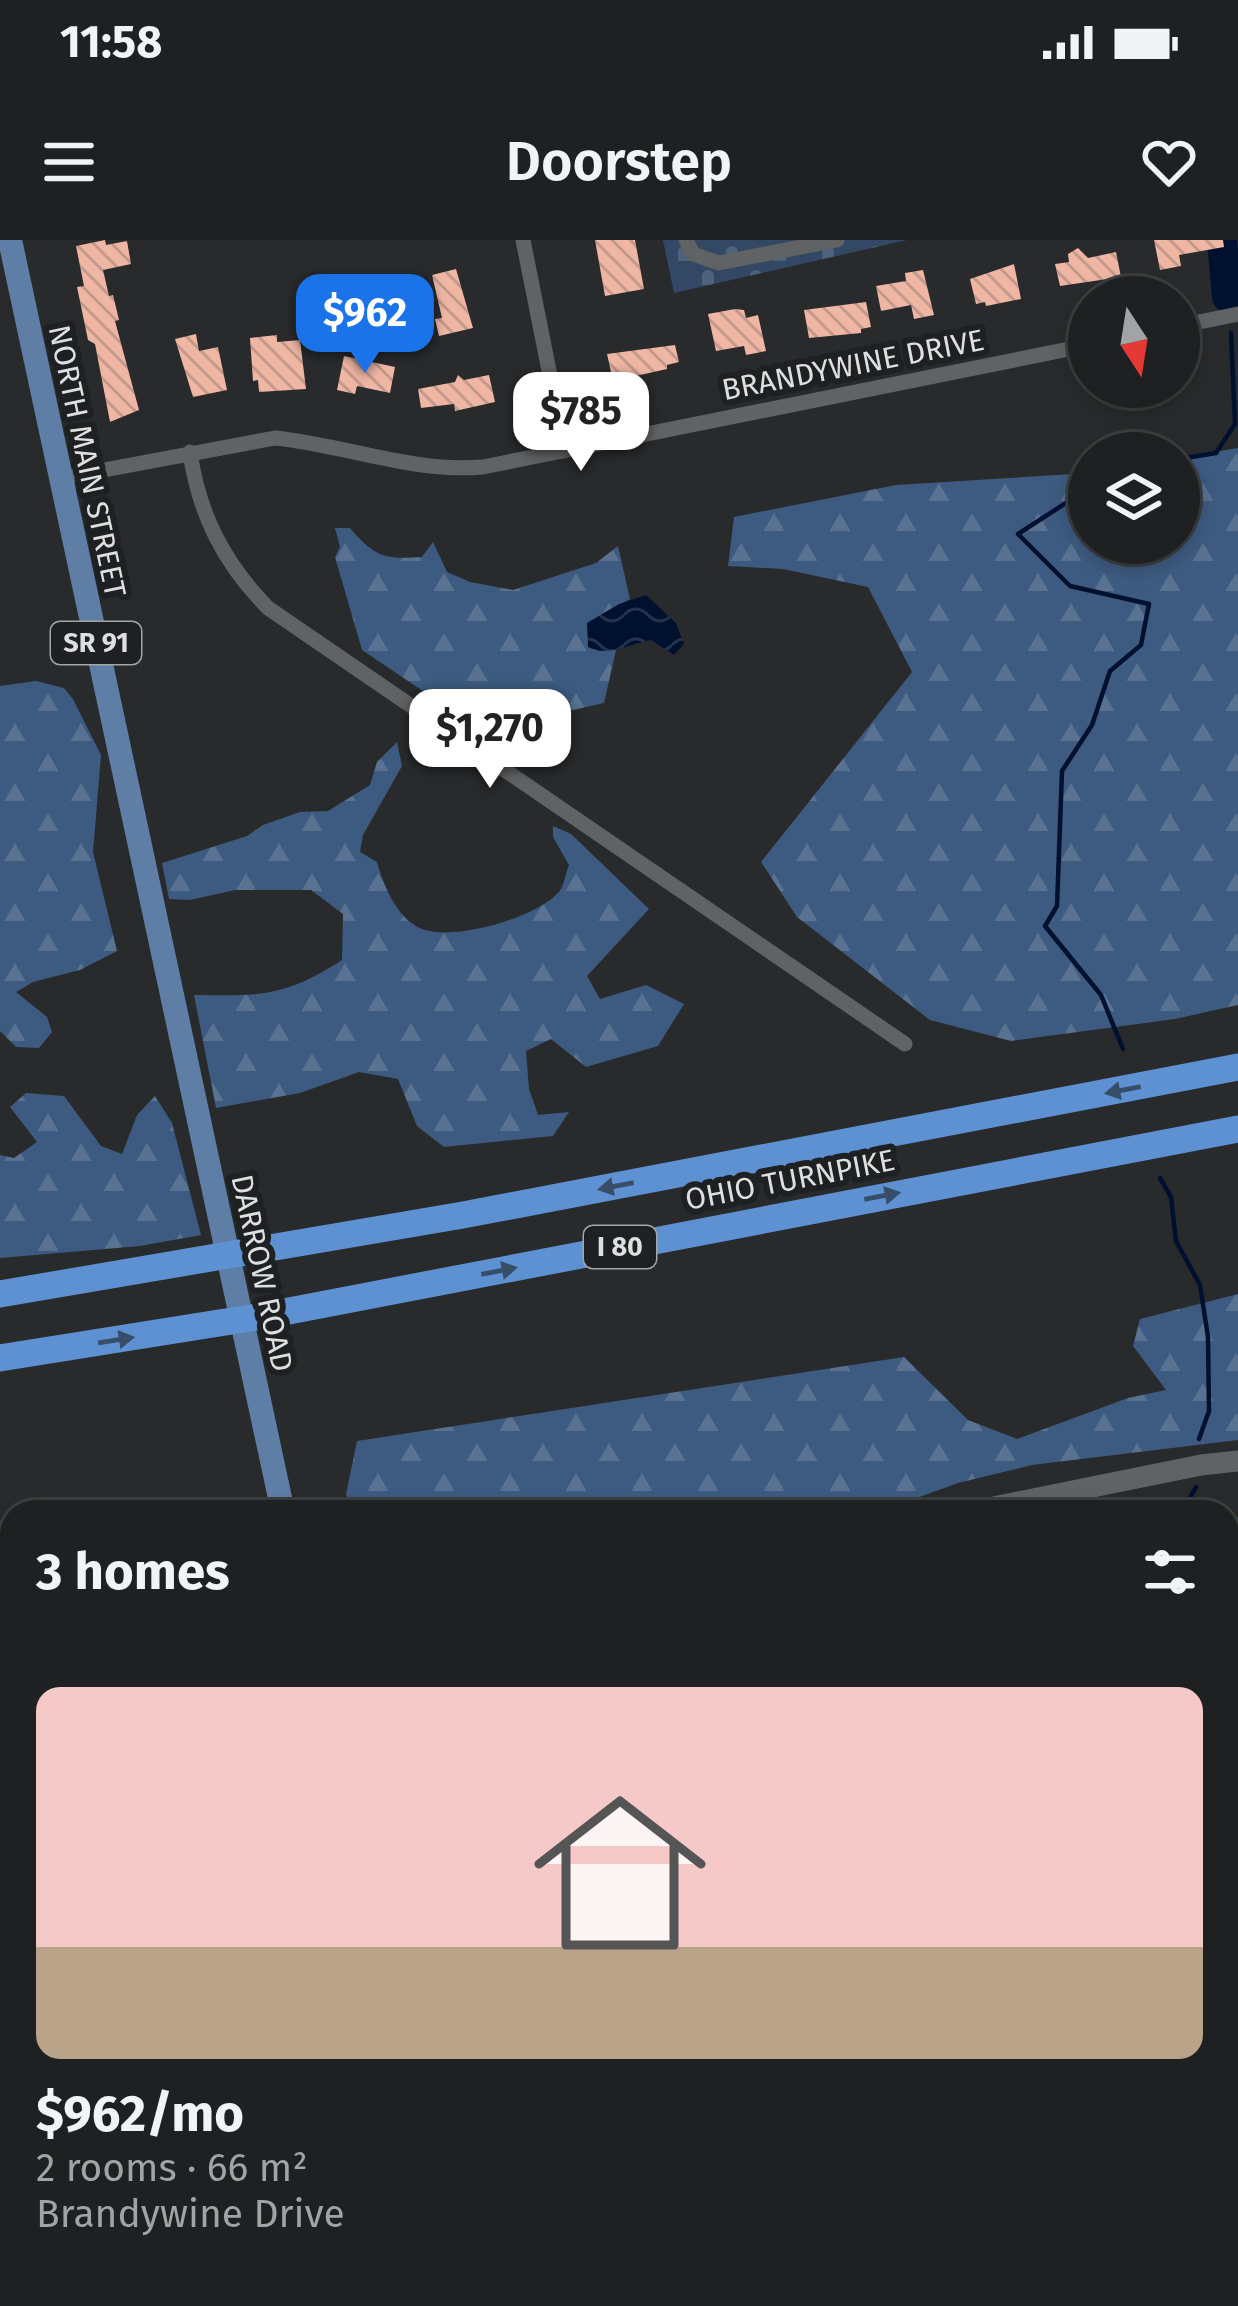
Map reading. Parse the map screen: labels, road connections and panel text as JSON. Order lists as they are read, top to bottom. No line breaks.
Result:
{"streets":{"highway":["OHIO TURNPIKE","I 80"],"main road":["NORTH MAIN STREET","SR 91","DARROW ROAD"],"street":["BRANDYWINE DRIVE"]},"crossings":[["BRANDYWINE DRIVE","NORTH MAIN STREET"],["NORTH MAIN STREET","DARROW ROAD"]],"north":"bottom","page":{"status":"11:58","header":"Doorstep","price":["$962","$785","$1,270"],"heading":"3 homes","list":[{"name":"$962/mo","note":"2 rooms · 66 m² · Brandywine Drive"}]}}
